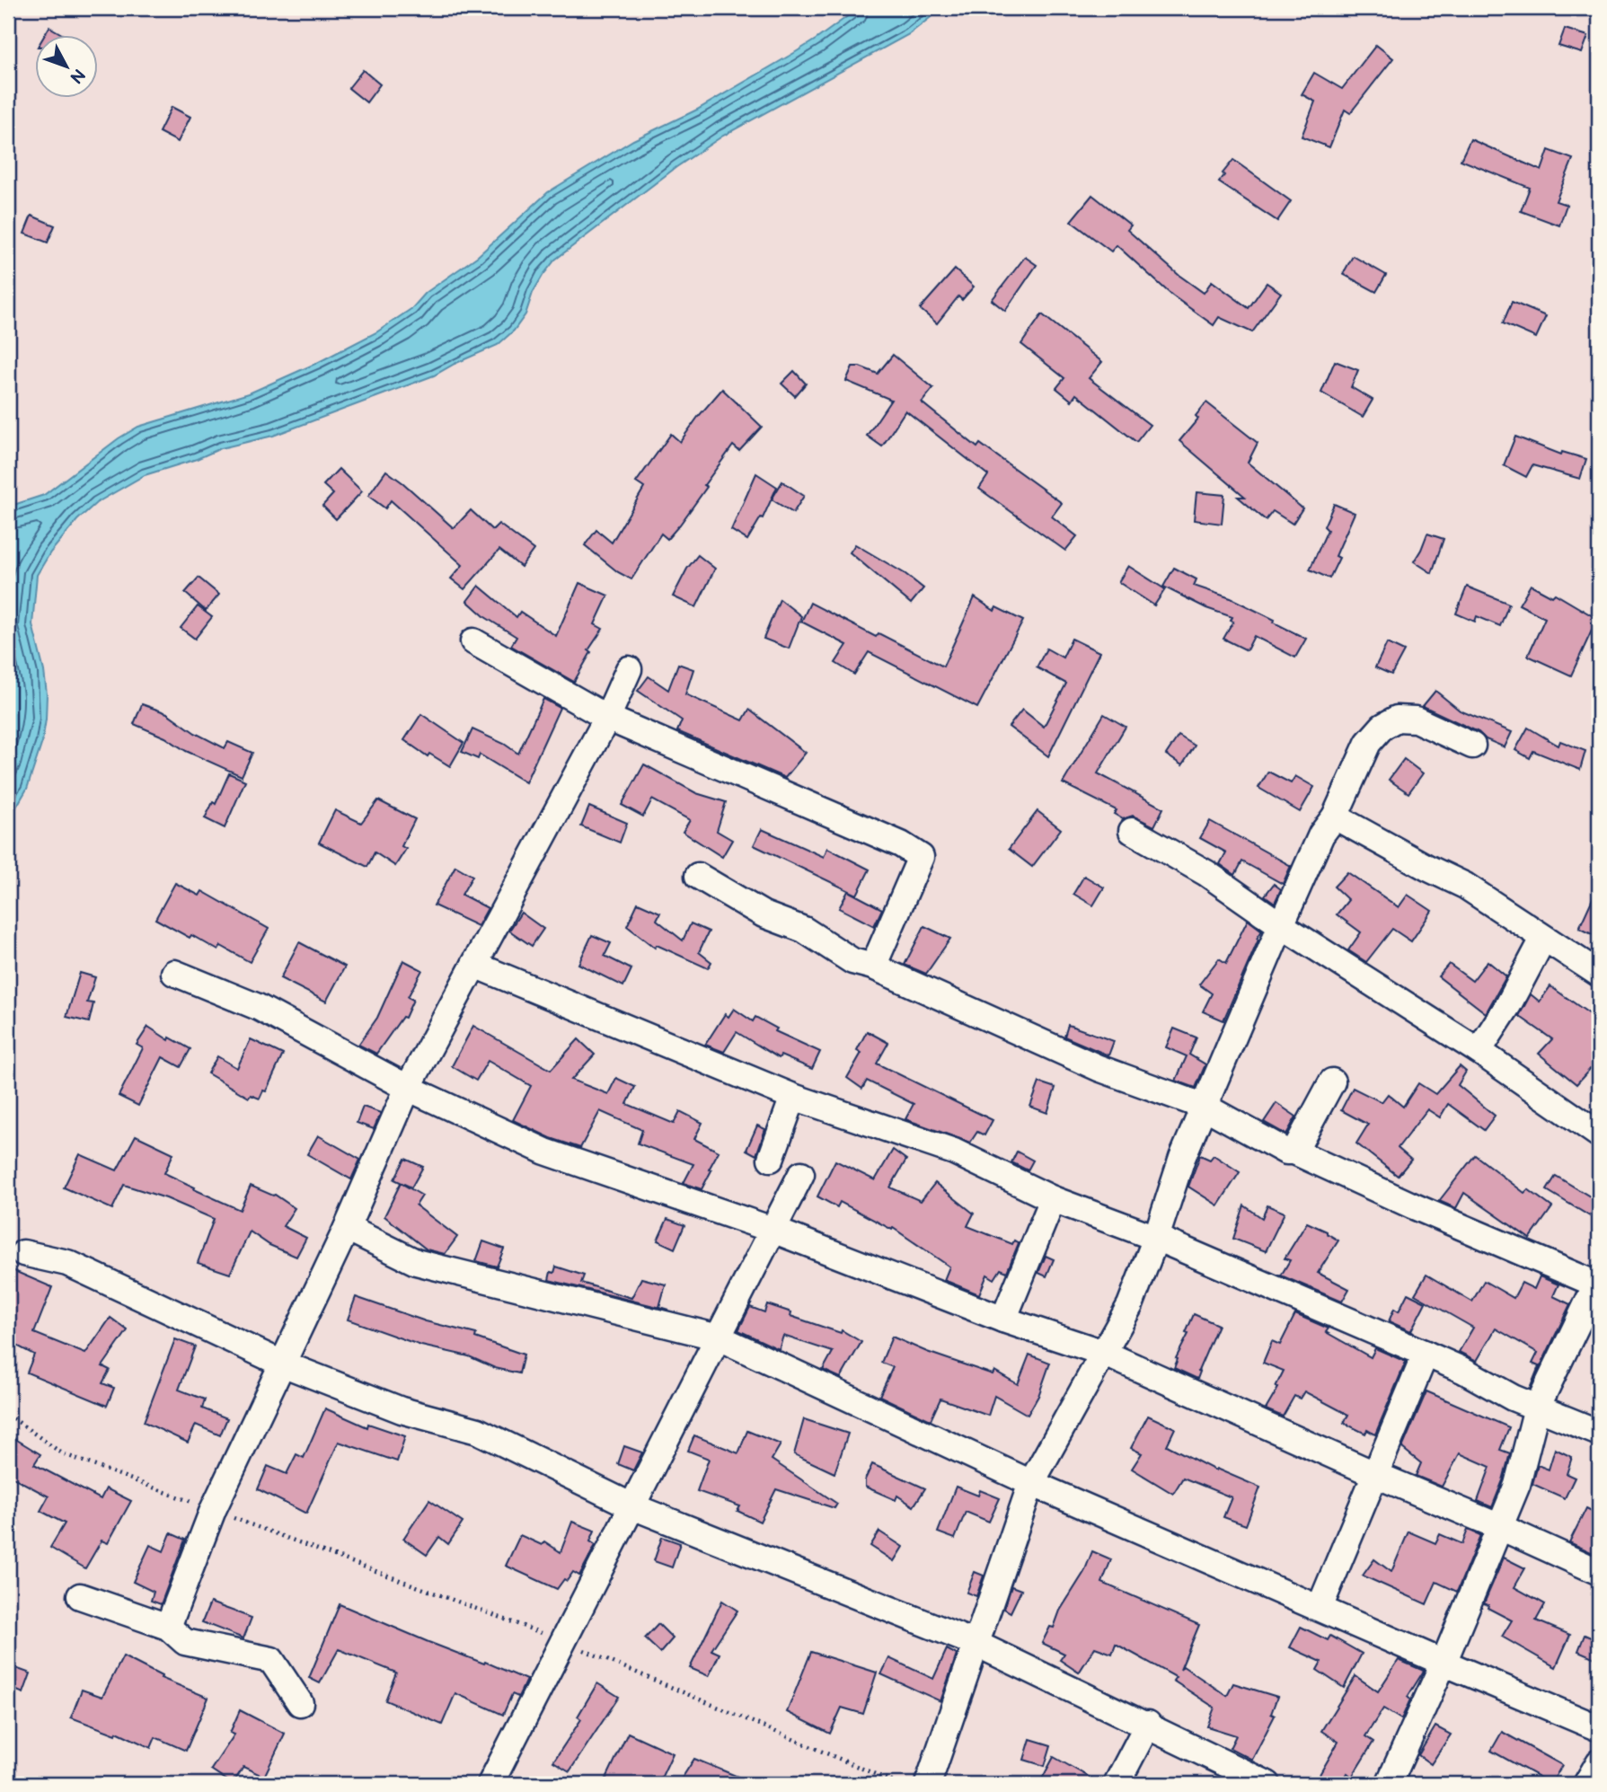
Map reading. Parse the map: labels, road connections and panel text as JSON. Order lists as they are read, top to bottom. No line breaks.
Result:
{"north":"bottom right"}
